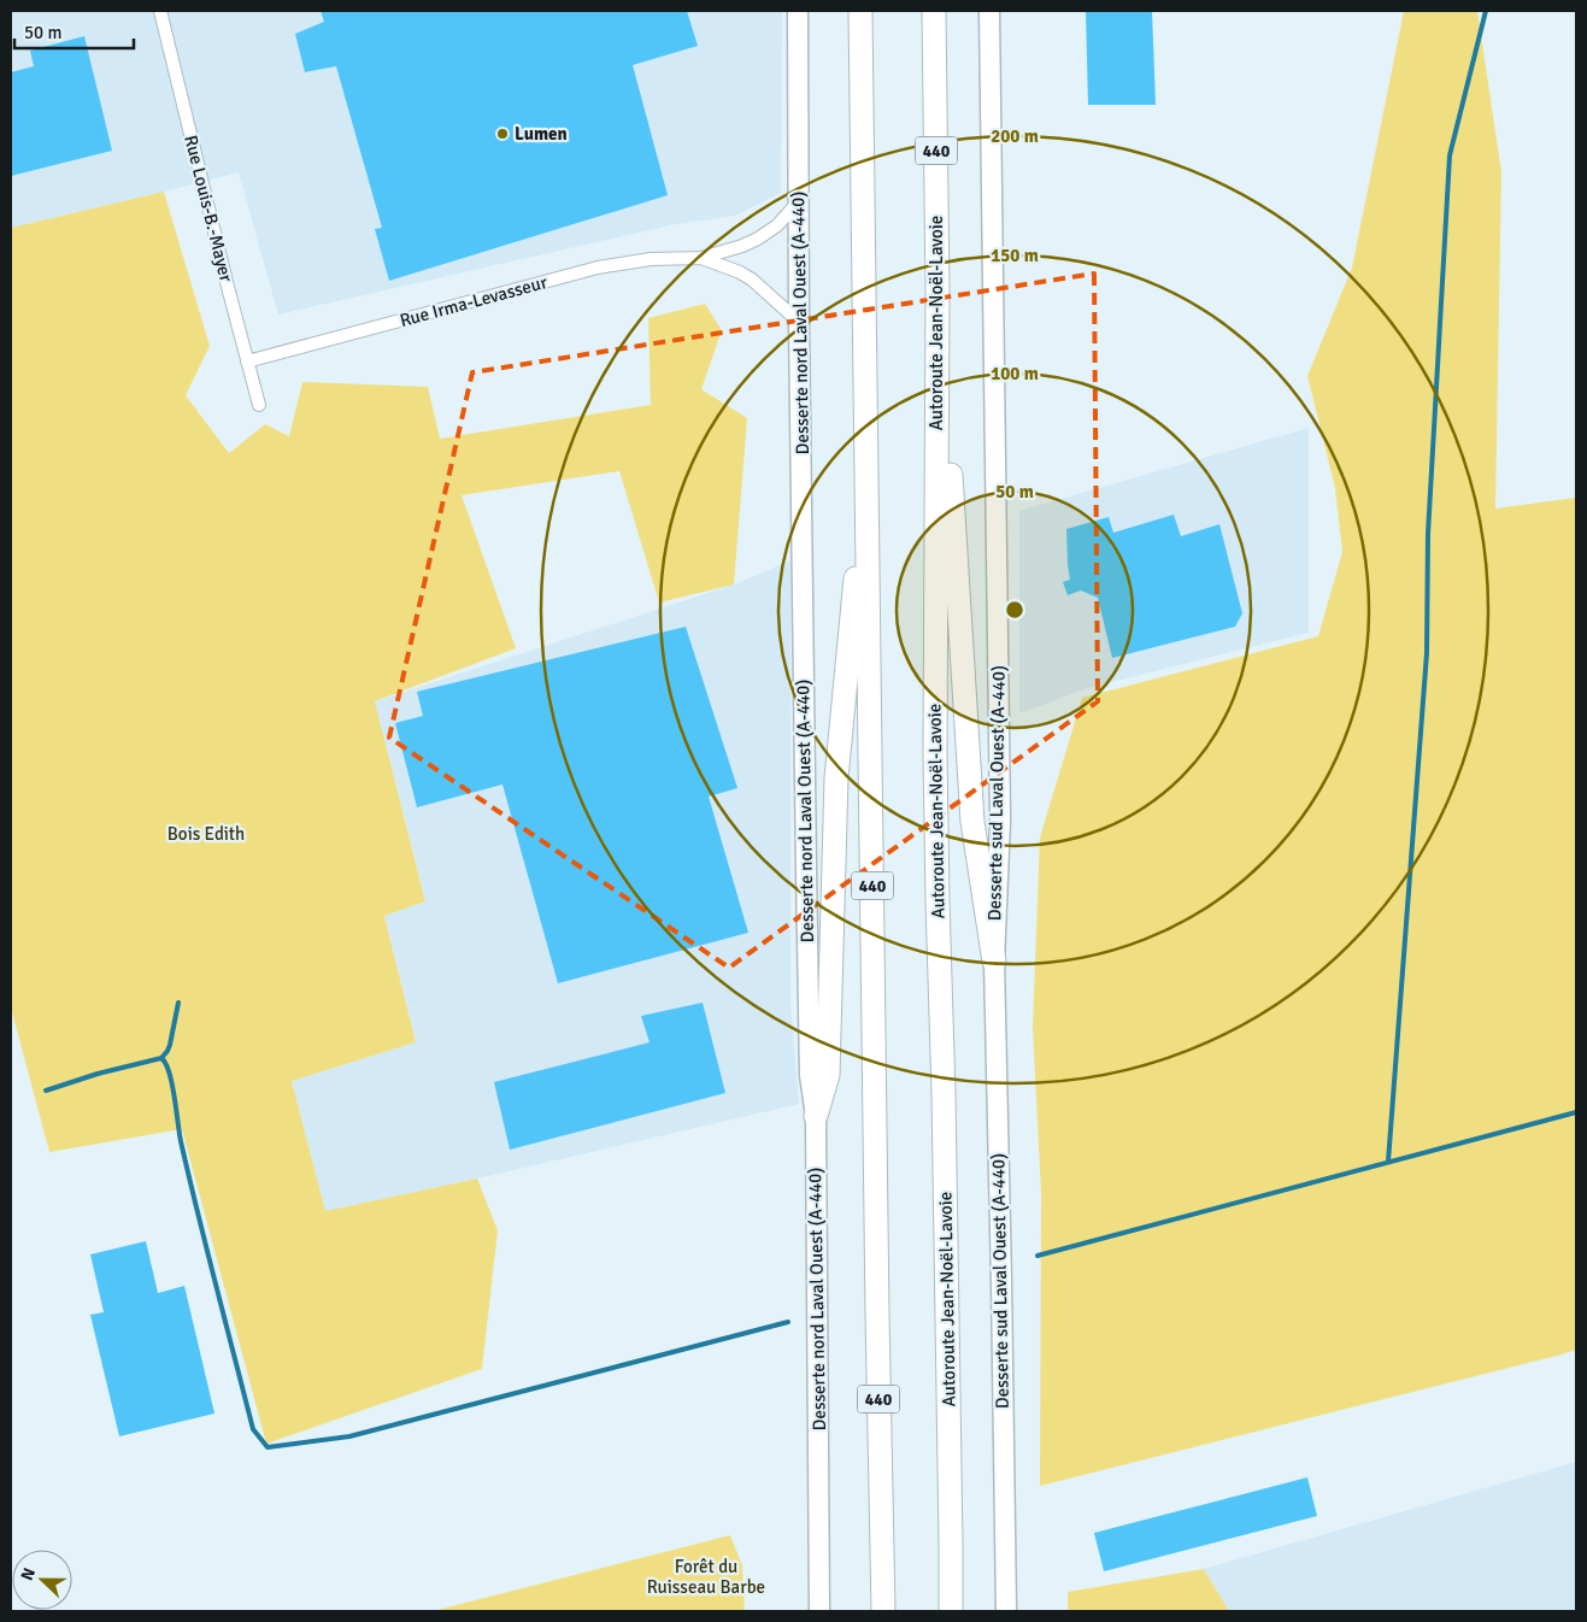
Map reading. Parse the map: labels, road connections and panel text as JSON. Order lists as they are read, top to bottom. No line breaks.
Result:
{"streets":{"highway":["440","Autoroute Jean-Noël-Lavoie"],"main road":["Desserte nord Laval Ouest (A-440)","Desserte sud Laval Ouest (A-440)"],"street":["Rue Louis-B.-Mayer","Rue Irma-Levasseur"]},"crossings":[["Rue Louis-B.-Mayer","Rue Irma-Levasseur"],["Rue Irma-Levasseur","Desserte nord Laval Ouest (A-440)"]],"parks":["Bois Edith","Forêt du Ruisseau Barbe"],"places":["Lumen"],"scale_bar":"50 m","north":"left","rings":["200 m","150 m","100 m","50 m"]}
